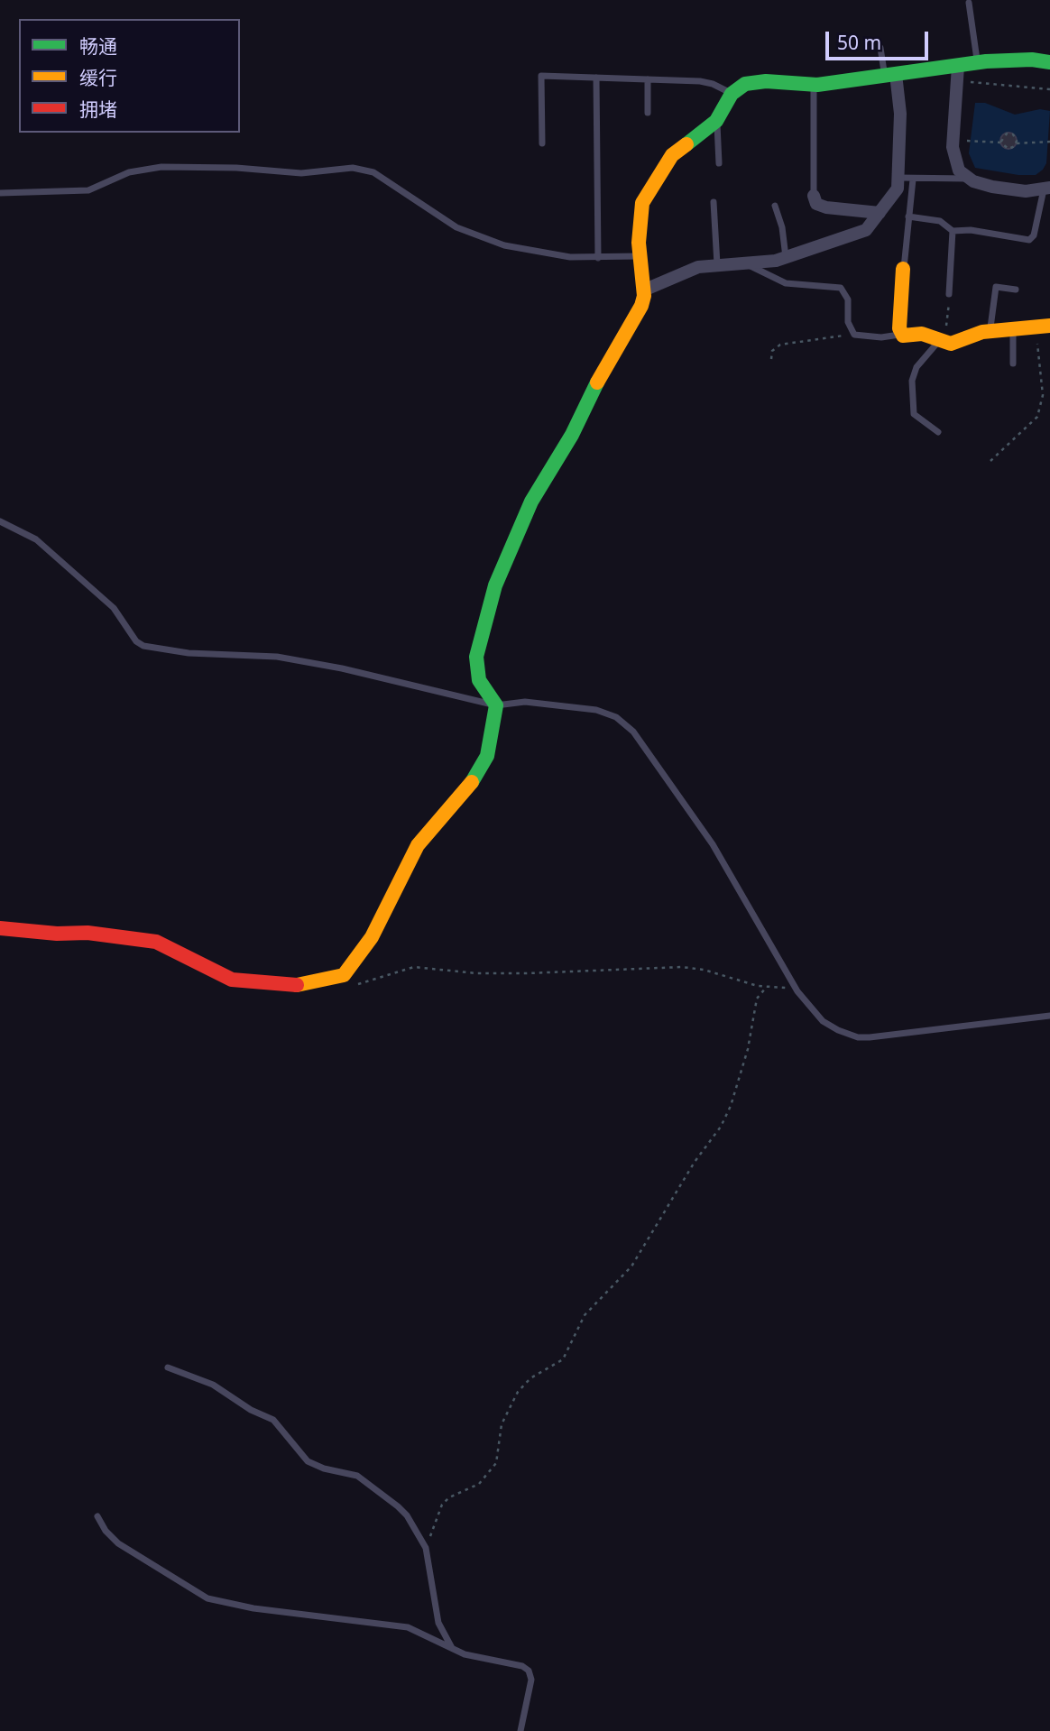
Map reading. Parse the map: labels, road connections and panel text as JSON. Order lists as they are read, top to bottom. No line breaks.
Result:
{"legend":["畅通","缓行","拥堵"],"scale_bar":"50 m"}
